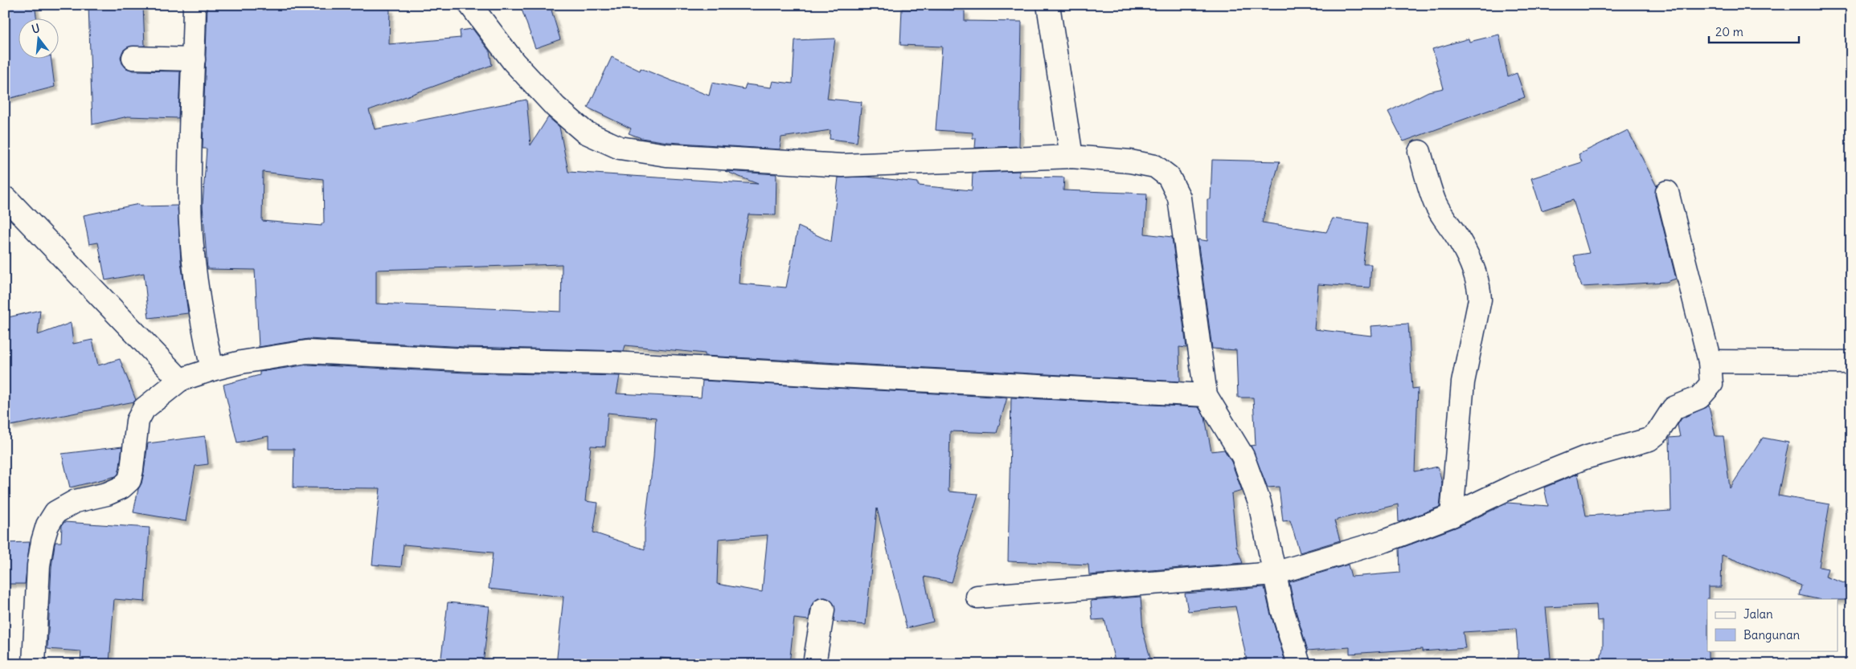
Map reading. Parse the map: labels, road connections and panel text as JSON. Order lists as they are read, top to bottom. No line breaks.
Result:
{"legend":["Jalan","Bangunan"],"scale_bar":"20 m","north":"top"}
